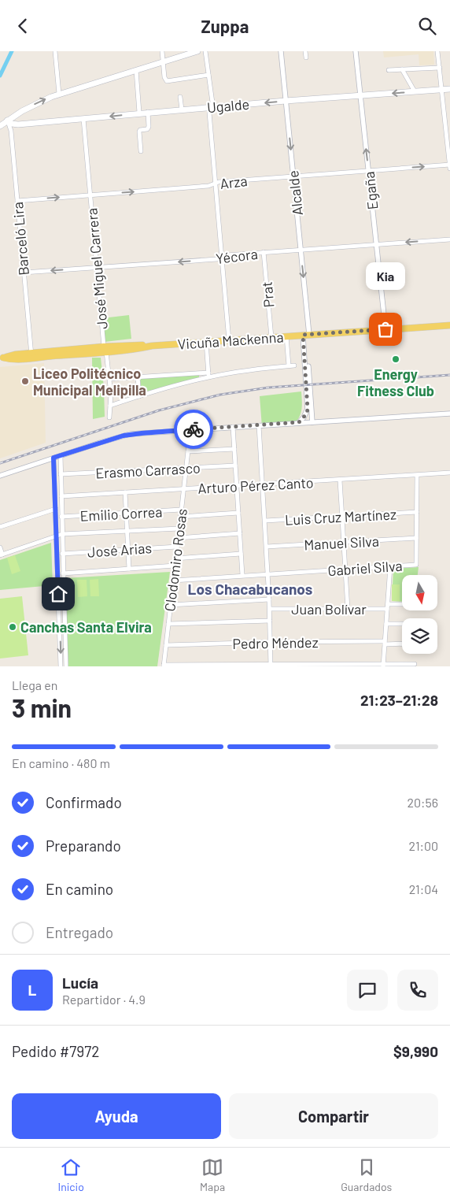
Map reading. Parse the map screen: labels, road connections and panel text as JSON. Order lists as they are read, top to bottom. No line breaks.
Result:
{"streets":{"main road":["Ugalde","Vicuña Mackenna"],"street":["Arza","Egaña","Alcalde","Barceló Lira","Yécora","José Miguel Carrera","Prat","Erasmo Carrasco","Arturo Pérez Canto","Emilio Correa","Luis Cruz Martínez","Manuel Silva","José Arias","Clodomiro Rosas","Gabriel Silva","Juan Bolívar","Pedro Méndez"]},"crossings":[["Ugalde","Egaña"],["Ugalde","Alcalde"],["Ugalde","Barceló Lira"],["Ugalde","José Miguel Carrera"],["Arza","Egaña"],["Arza","Alcalde"],["Arza","Barceló Lira"],["Arza","José Miguel Carrera"],["Egaña","Yécora"],["Egaña","Vicuña Mackenna"],["Alcalde","Yécora"],["Alcalde","Vicuña Mackenna"],["Barceló Lira","Yécora"],["Barceló Lira","Vicuña Mackenna"],["Yécora","José Miguel Carrera"],["Yécora","Prat"],["José Miguel Carrera","Vicuña Mackenna"],["Prat","Vicuña Mackenna"],["Erasmo Carrasco","Clodomiro Rosas"],["Arturo Pérez Canto","Clodomiro Rosas"],["Emilio Correa","Clodomiro Rosas"],["Manuel Silva","Gabriel Silva"],["José Arias","Clodomiro Rosas"],["Clodomiro Rosas","Gabriel Silva"],["Clodomiro Rosas","Pedro Méndez"]],"one_way":["Arza","Yécora"],"districts":["Los Chacabucanos"],"places":["Kia","Energy Fitness Club","Liceo Politécnico Municipal Melipilla","Canchas Santa Elvira"],"north":"bottom","page":{"header":"Zuppa","bubble":"Kia","heading":["3 min","Llega en","21:23–21:28"],"panel":["Lucía","Repartidor · 4.9","Pedido #7972","$9,990"],"bar":"En camino · 480 m","list":[["Confirmado","20:56"],["Preparando","21:00"],["En camino","21:04"],"Entregado"],"round":"L","buttons":["Ayuda","Compartir"],"tabs":["Inicio","Mapa","Guardados"]}}
